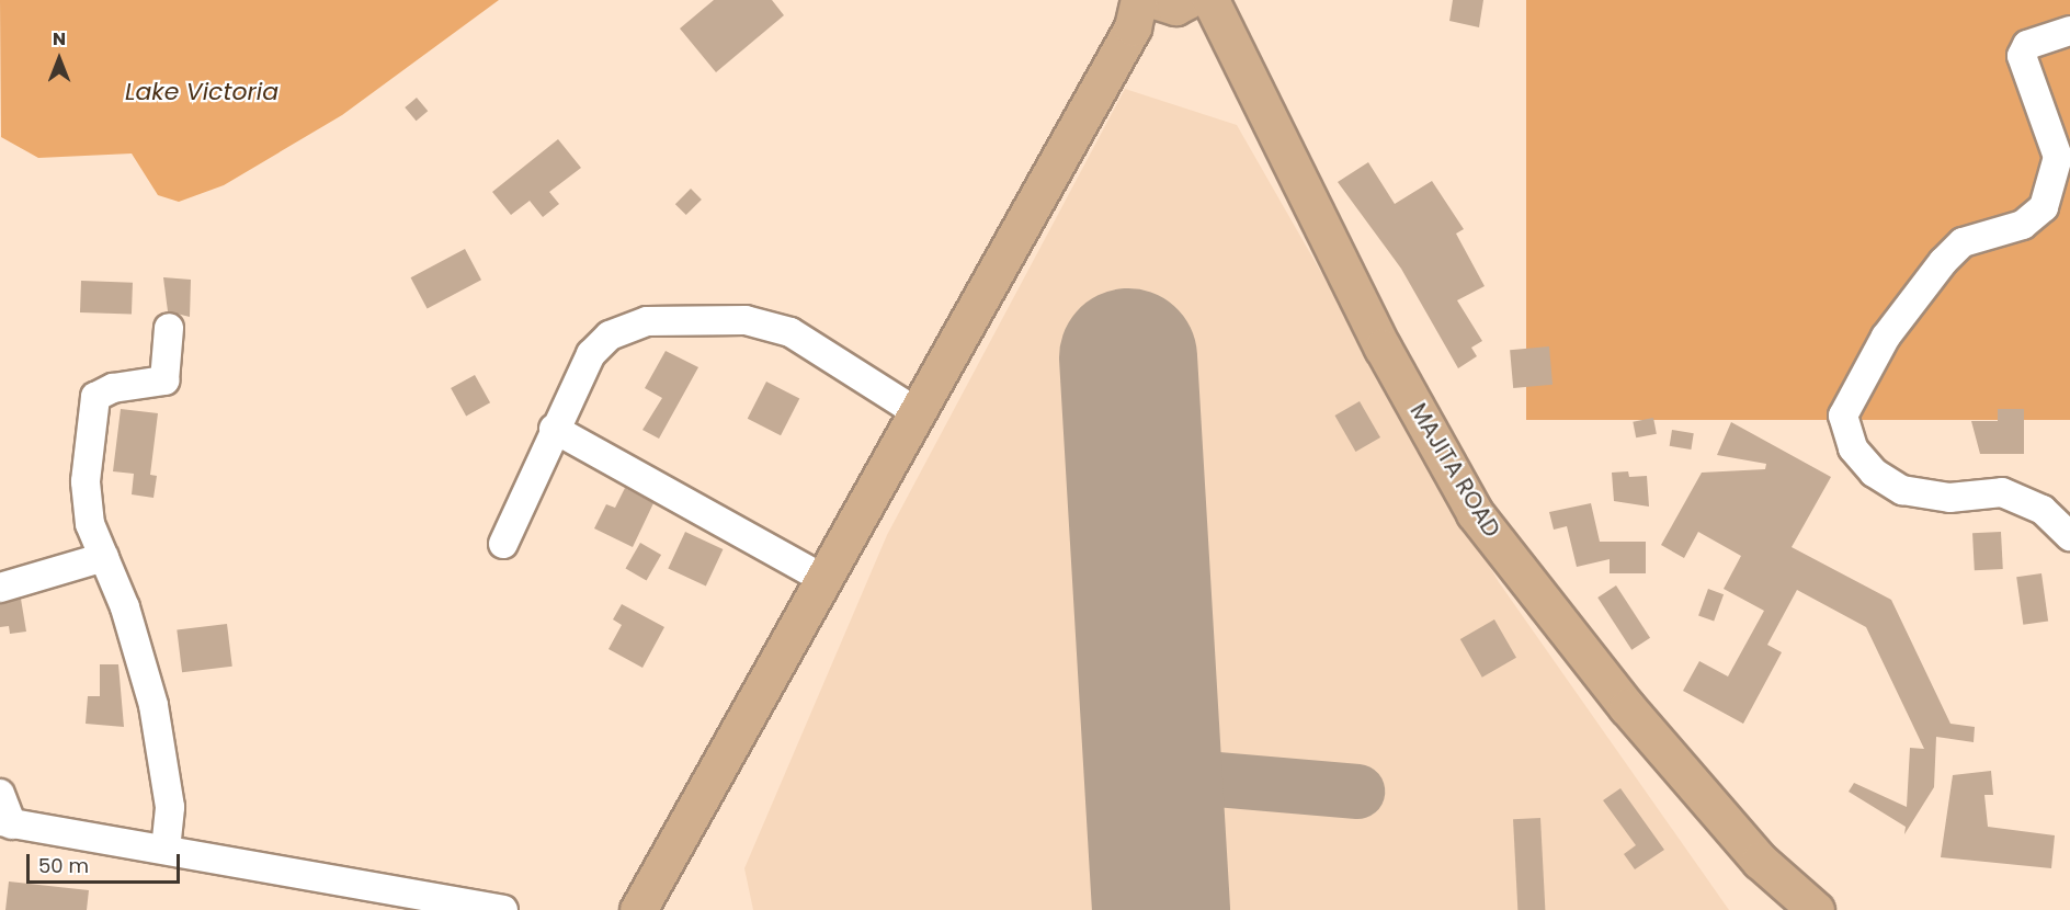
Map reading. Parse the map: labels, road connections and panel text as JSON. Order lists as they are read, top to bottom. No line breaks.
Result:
{"streets":{"main road":["MAJITA ROAD"]},"water":["Lake Victoria"],"scale_bar":"50 m","north":"top"}
